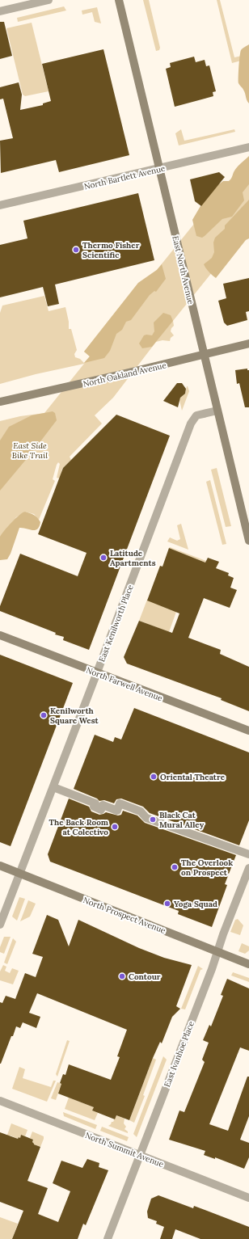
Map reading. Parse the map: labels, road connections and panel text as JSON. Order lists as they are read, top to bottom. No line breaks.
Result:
{"streets":{"main road":["East North Avenue","North Oakland Avenue","North Farwell Avenue","North Prospect Avenue"],"street":["North Bartlett Avenue","East Kenilworth Place","East Ivanhoe Place","North Summit Avenue"]},"crossings":[["North Bartlett Avenue","East North Avenue"],["East North Avenue","North Oakland Avenue"],["East North Avenue","East Kenilworth Place"],["East Kenilworth Place","North Farwell Avenue"],["East Kenilworth Place","North Prospect Avenue"],["North Prospect Avenue","East Ivanhoe Place"],["East Ivanhoe Place","North Summit Avenue"]],"parks":["East Side Bike Trail"],"places":["Thermo Fisher Scientific","Latitude Apartments","Kenilworth Square West","Oriental Theatre","Black Cat Mural Alley","The Back Room at Colectivo","The Overlook on Prospect","Yoga Squad","Contour"]}
